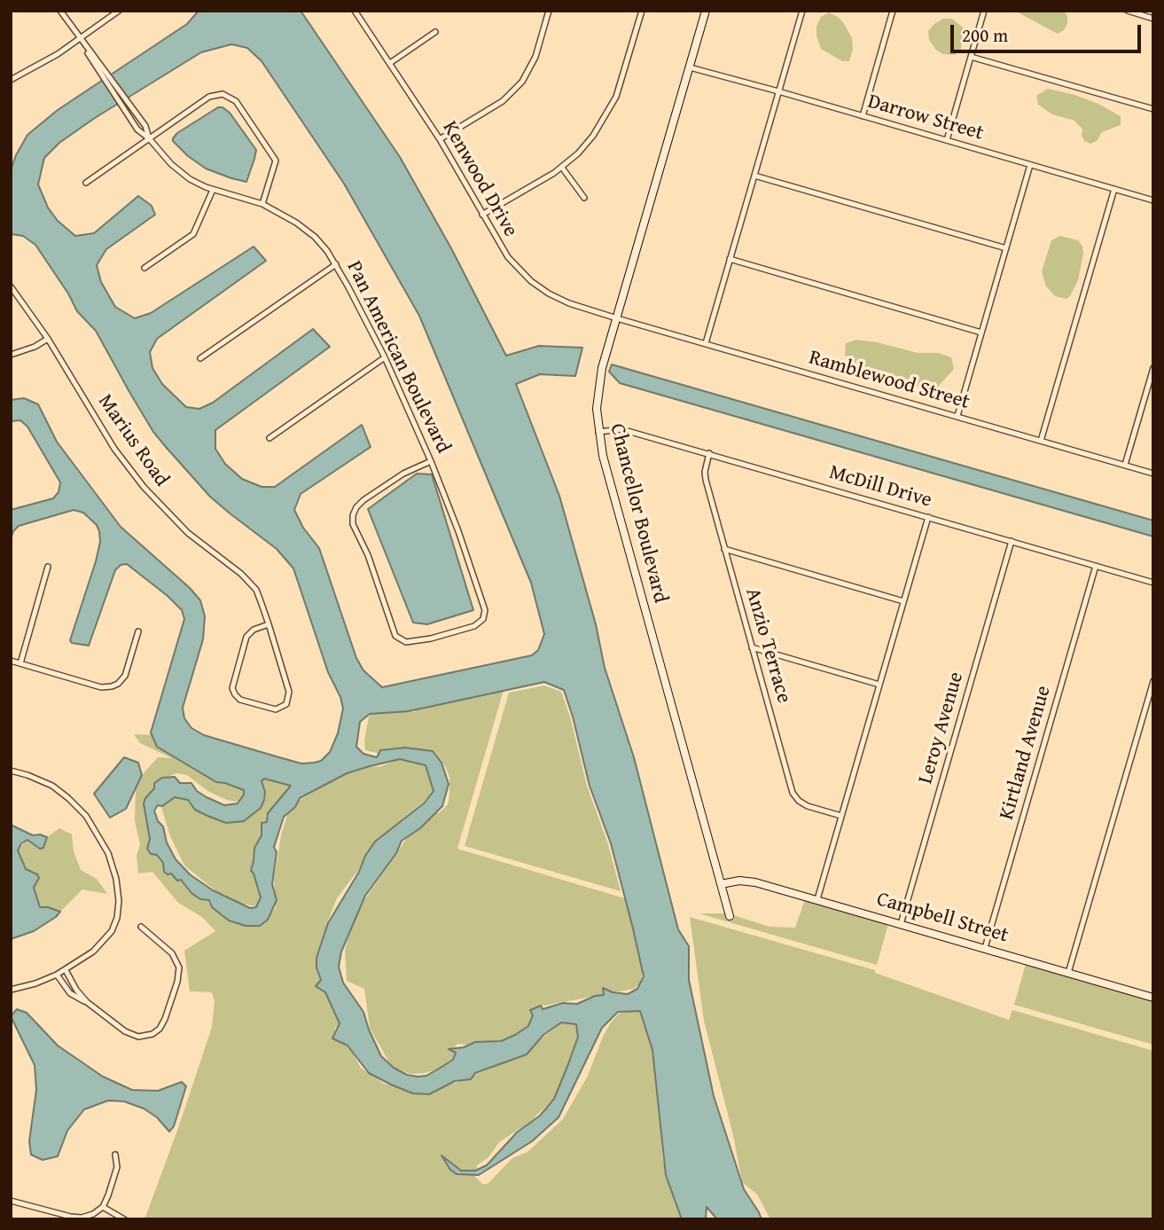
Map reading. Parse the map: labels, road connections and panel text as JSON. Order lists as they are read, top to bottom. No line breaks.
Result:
{"streets":{"street":["Darrow Street","Kenwood Drive","Pan American Boulevard","Ramblewood Street","Marius Road","McDill Drive","Chancellor Boulevard","Anzio Terrace","Leroy Avenue","Kirtland Avenue","Campbell Street"]},"crossings":[["Darrow Street","Chancellor Boulevard"],["Kenwood Drive","Ramblewood Street"],["Kenwood Drive","Chancellor Boulevard"],["Ramblewood Street","Chancellor Boulevard"],["McDill Drive","Chancellor Boulevard"],["McDill Drive","Anzio Terrace"],["McDill Drive","Leroy Avenue"],["McDill Drive","Kirtland Avenue"],["Chancellor Boulevard","Campbell Street"],["Leroy Avenue","Campbell Street"],["Kirtland Avenue","Campbell Street"]],"scale_bar":"200 m"}
